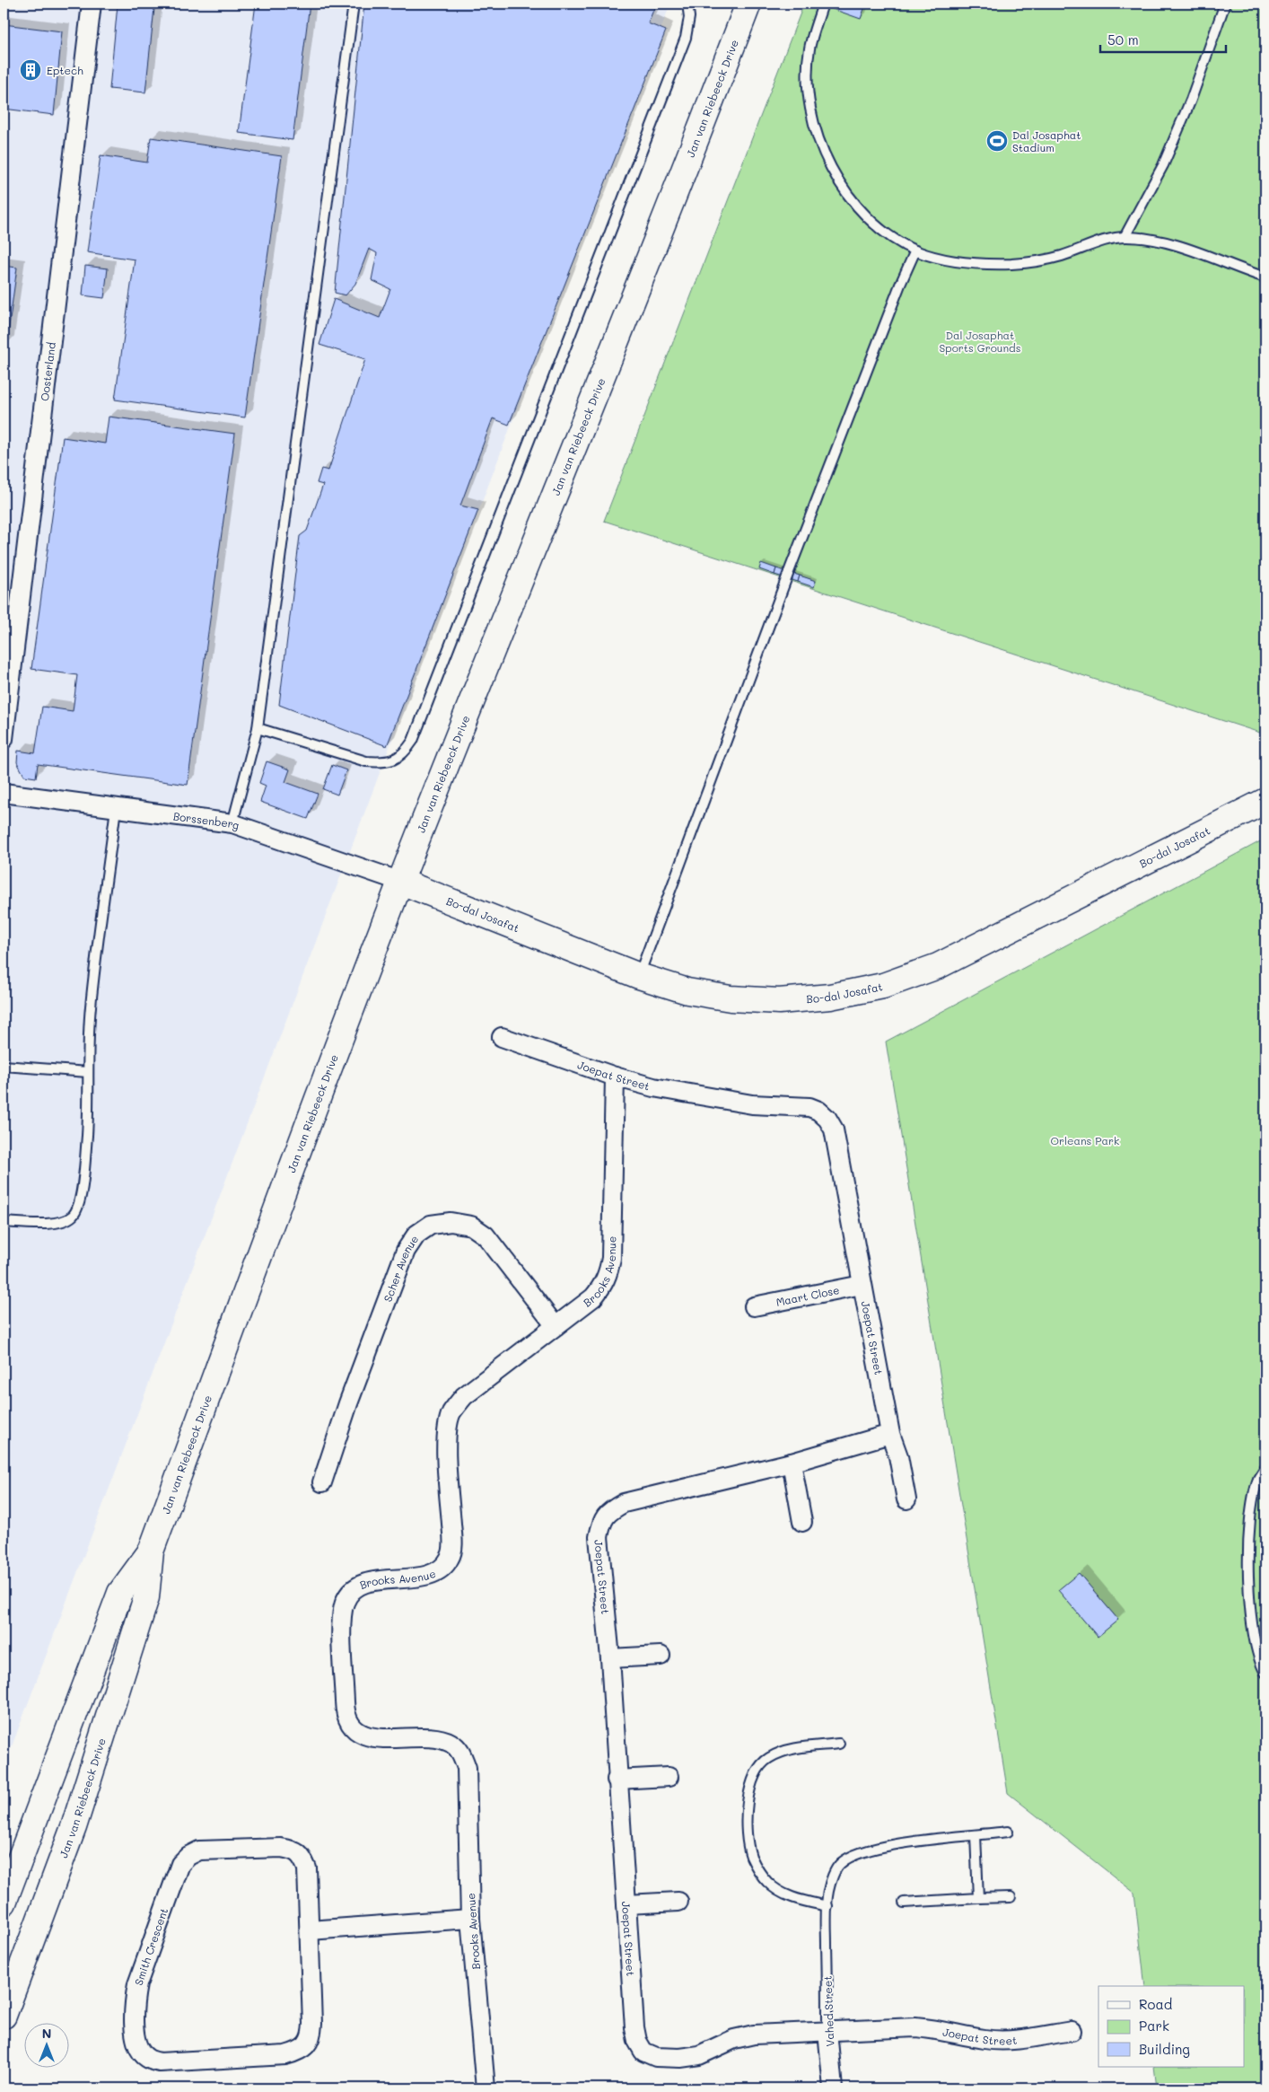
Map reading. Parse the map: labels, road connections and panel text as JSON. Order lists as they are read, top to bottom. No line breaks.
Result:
{"streets":{"main road":["Jan van Riebeeck Drive","Bo-dal Josafat"],"street":["Oosterland","Borssenberg","Joepat Street","Brooks Avenue","Scher Avenue","Maart Close","Smith Crescent","Vahed Street"]},"crossings":[["Jan van Riebeeck Drive","Borssenberg"],["Jan van Riebeeck Drive","Bo-dal Josafat"],["Borssenberg","Bo-dal Josafat"],["Joepat Street","Brooks Avenue"],["Joepat Street","Maart Close"],["Joepat Street","Vahed Street"],["Brooks Avenue","Scher Avenue"]],"parks":["Dal Josaphat Sports Grounds","Orleans Park"],"places":{"building":["Eptech"],"sports":["Dal Josaphat Stadium"]},"legend":["Road","Park","Building"],"scale_bar":"50 m","north":"top"}
